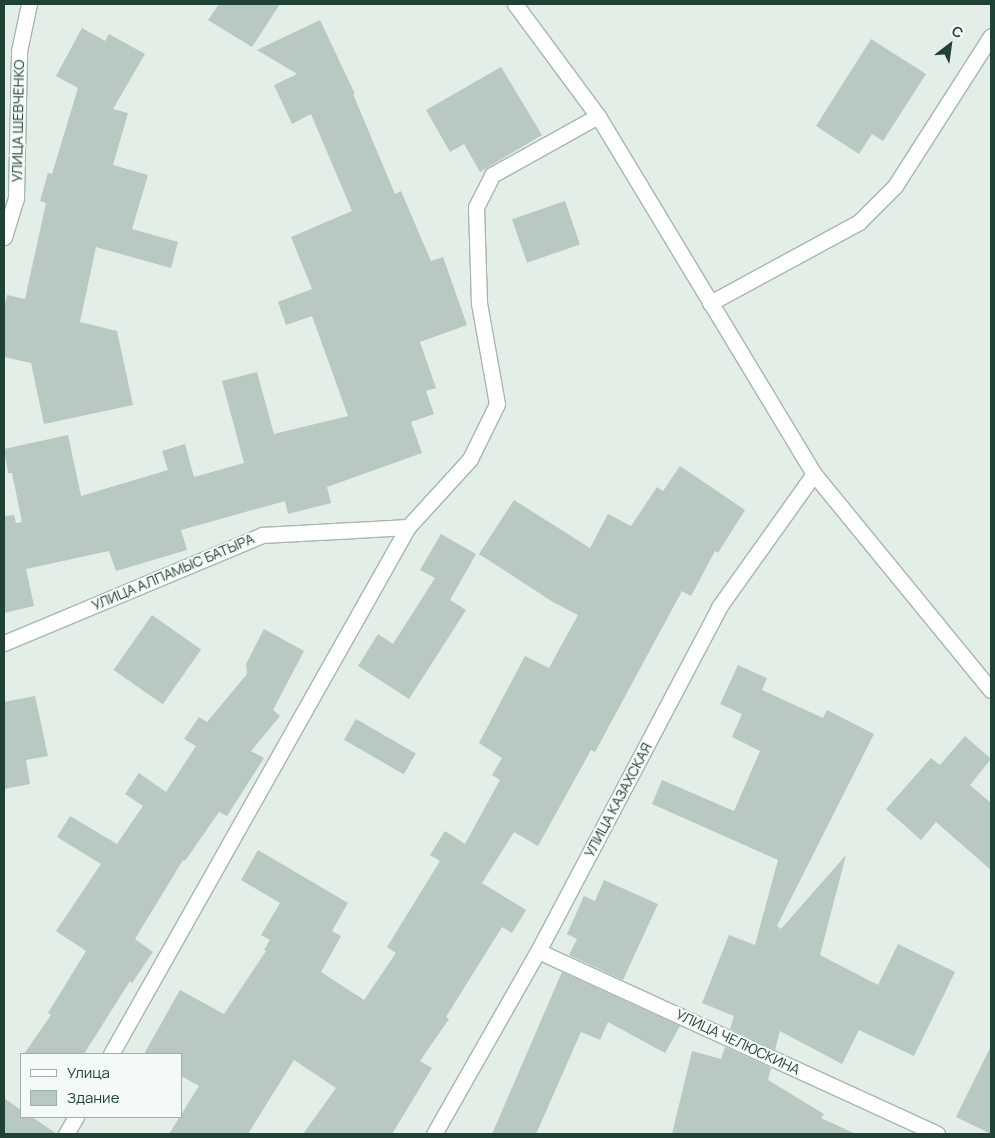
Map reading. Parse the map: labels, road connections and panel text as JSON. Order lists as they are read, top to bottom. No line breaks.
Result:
{"streets":{"street":["УЛИЦА ШЕВЧЕНКО","УЛИЦА АЛПАМЫС БАТЫРА","УЛИЦА КАЗАХСКАЯ","УЛИЦА ЧЕЛЮСКИНА"]},"crossings":[["УЛИЦА КАЗАХСКАЯ","УЛИЦА ЧЕЛЮСКИНА"]],"legend":["Улица","Здание"],"north":"top right"}
